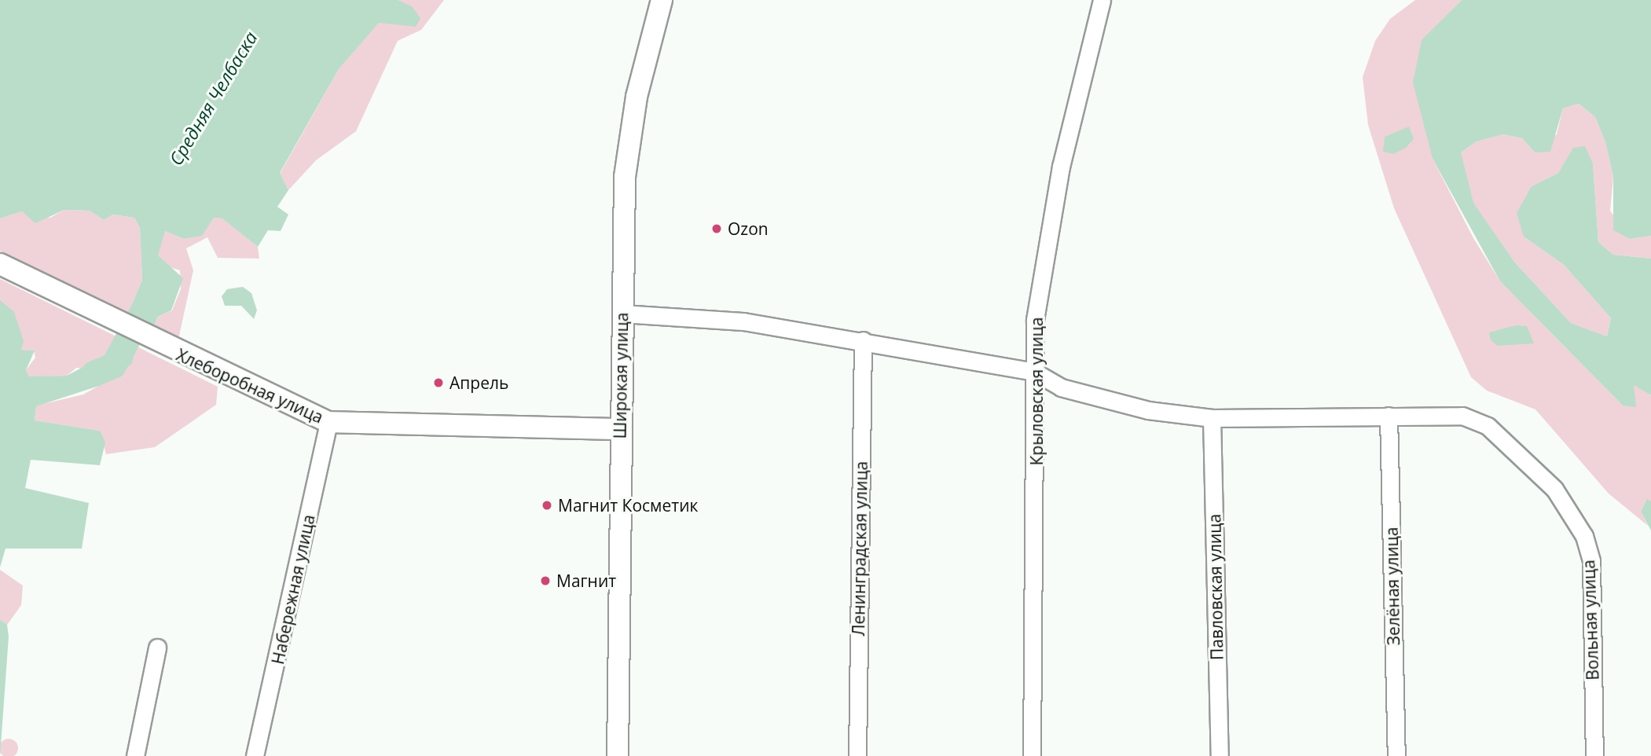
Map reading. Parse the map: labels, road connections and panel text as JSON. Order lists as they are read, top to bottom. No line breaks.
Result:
{"streets":{"street":["Широкая улица","Хлеборобная улица","Крыловская улица","Ленинградская улица","Зелёная улица","Павловская улица","Набережная улица","Вольная улица"]},"crossings":[["Широкая улица","Хлеборобная улица"],["Хлеборобная улица","Набережная улица"],["Крыловская улица","Вольная улица"],["Зелёная улица","Вольная улица"],["Павловская улица","Вольная улица"]],"water":["Средняя Челбаска"],"places":["Ozon","Апрель","Магнит Косметик","Магнит"]}
